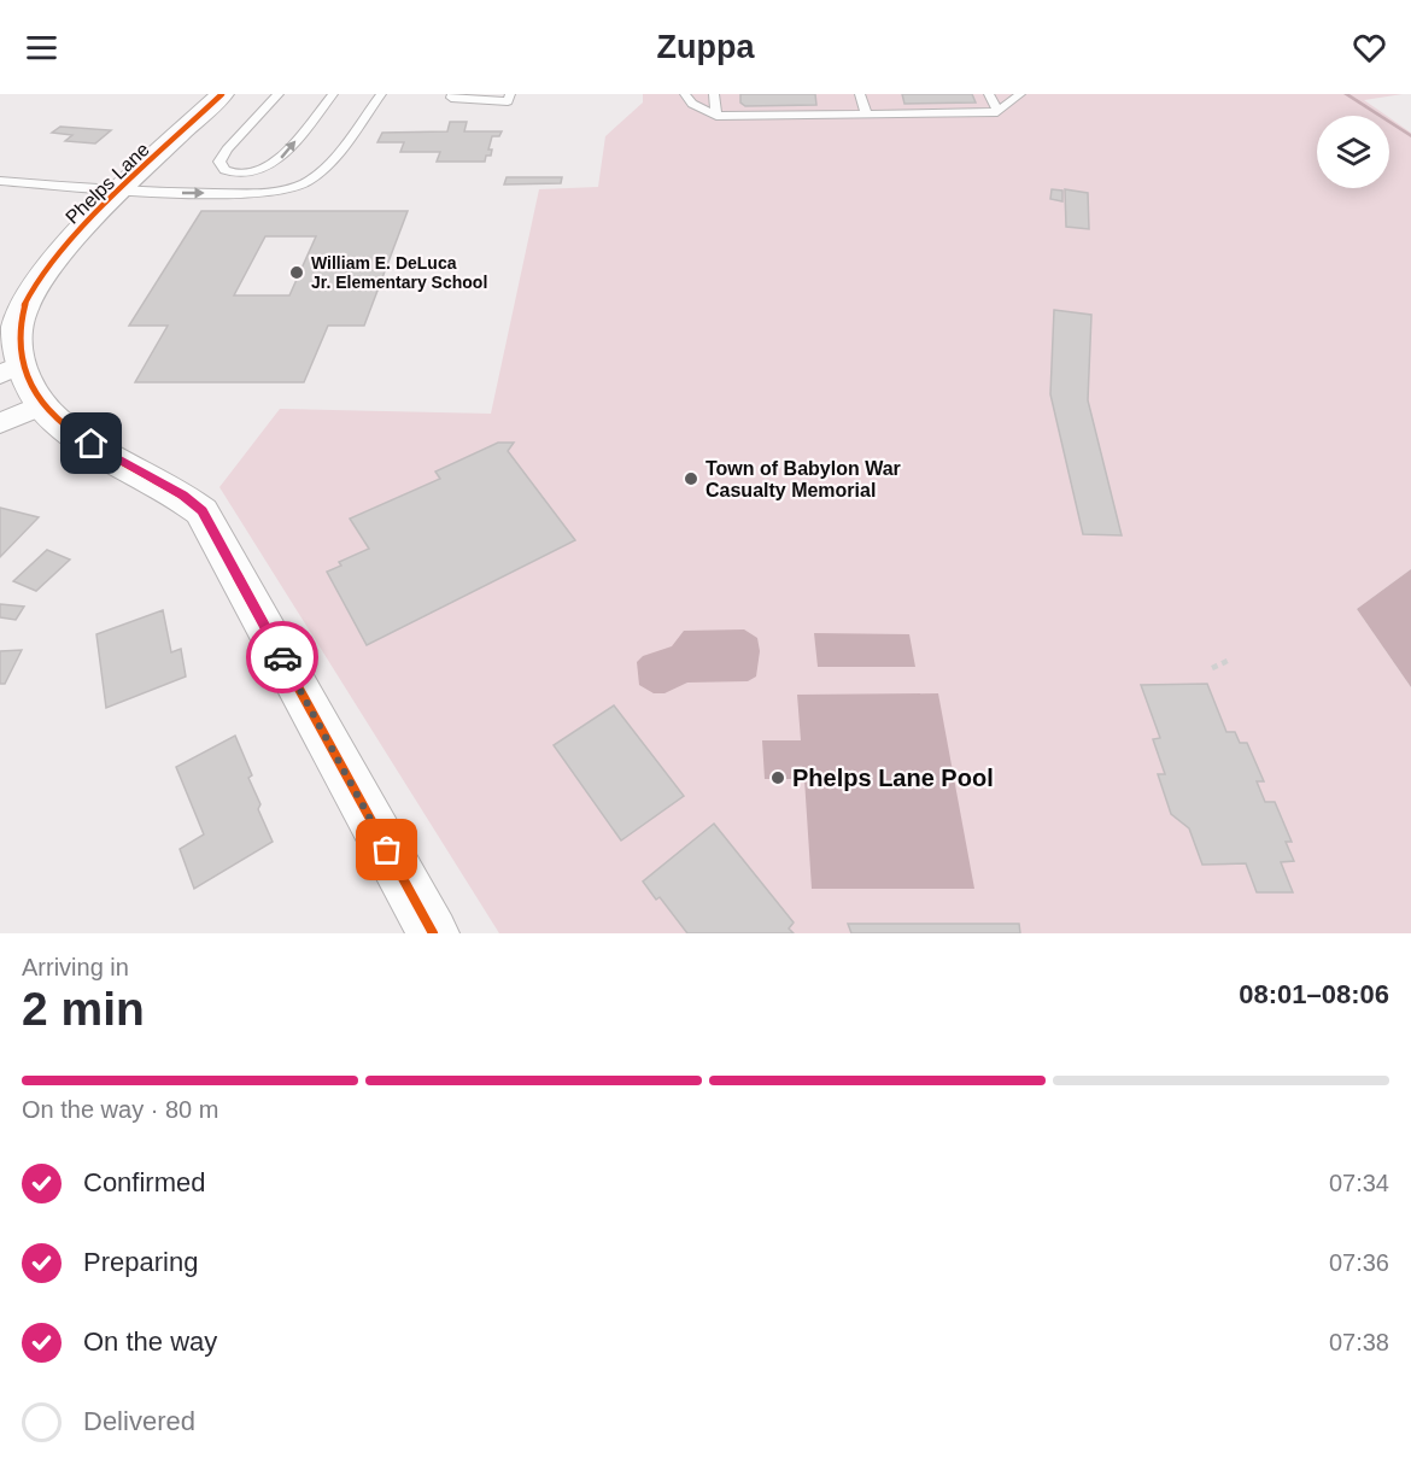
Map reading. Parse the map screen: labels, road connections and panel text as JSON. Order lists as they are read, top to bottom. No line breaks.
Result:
{"streets":{"street":["Phelps Lane"]},"places":["William E. DeLuca Jr. Elementary School","Town of Babylon War Casualty Memorial","Phelps Lane Pool"],"page":{"header":"Zuppa","heading":["2 min","Arriving in","08:01–08:06"],"bar":"On the way · 80 m","list":[["Confirmed","07:34"],["Preparing","07:36"],["On the way","07:38"],"Delivered"]}}
